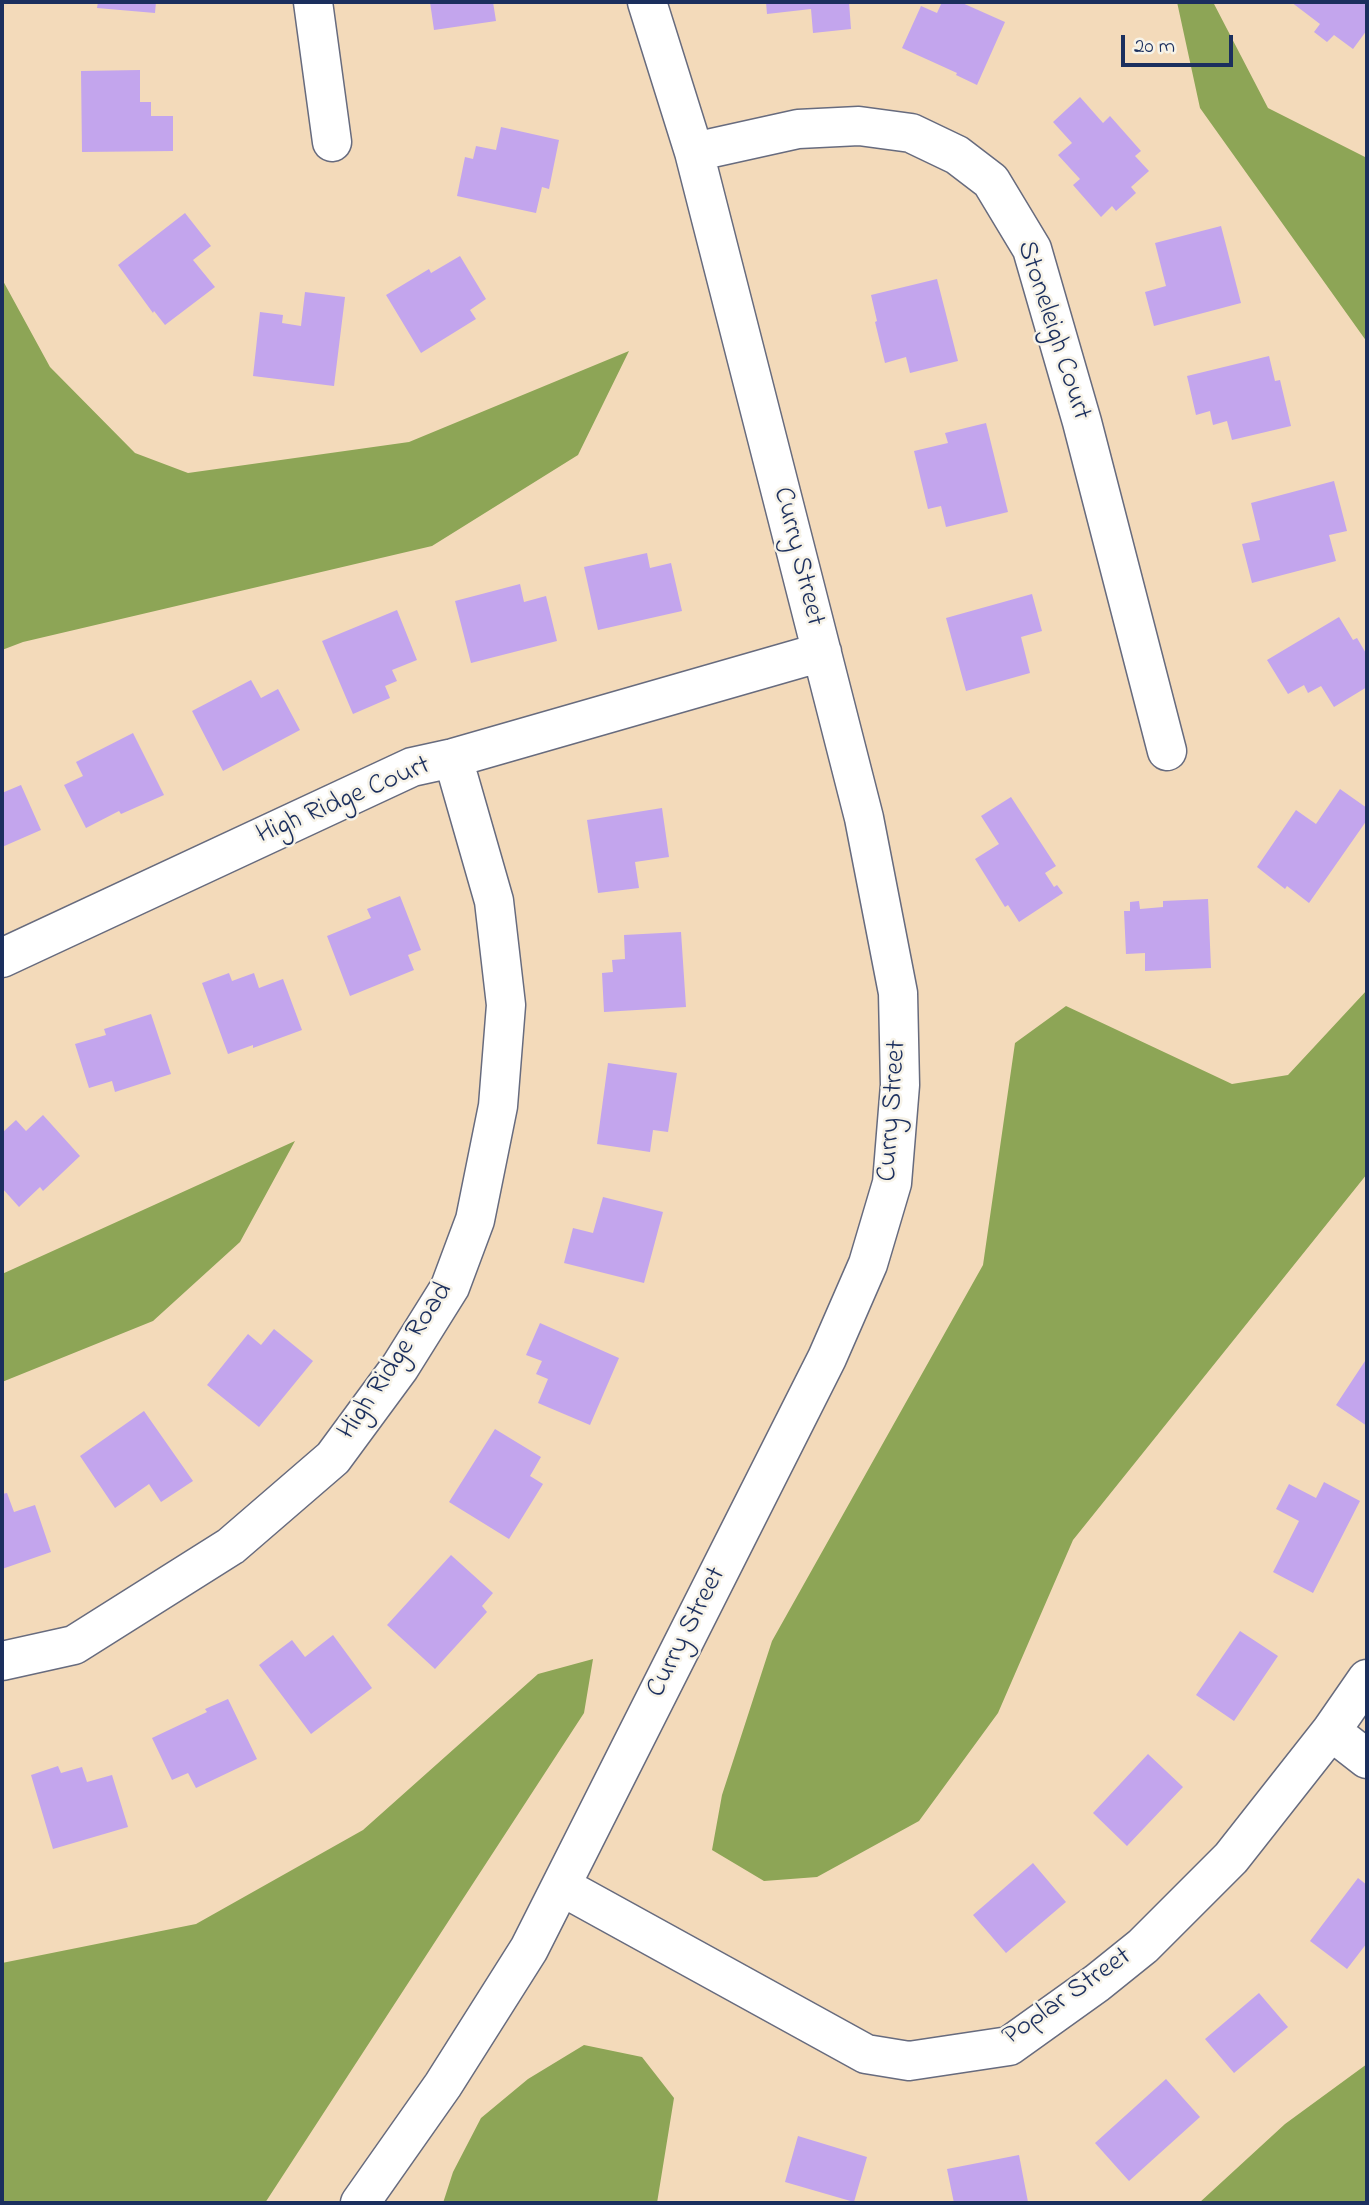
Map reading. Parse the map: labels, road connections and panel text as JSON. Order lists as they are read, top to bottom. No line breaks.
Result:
{"streets":{"street":["Stoneleigh Court","Curry Street","High Ridge Court","High Ridge Road","Poplar Street"]},"crossings":[["Stoneleigh Court","Curry Street"],["Curry Street","High Ridge Court"],["Curry Street","Poplar Street"],["High Ridge Court","High Ridge Road"]],"scale_bar":"20 m"}
